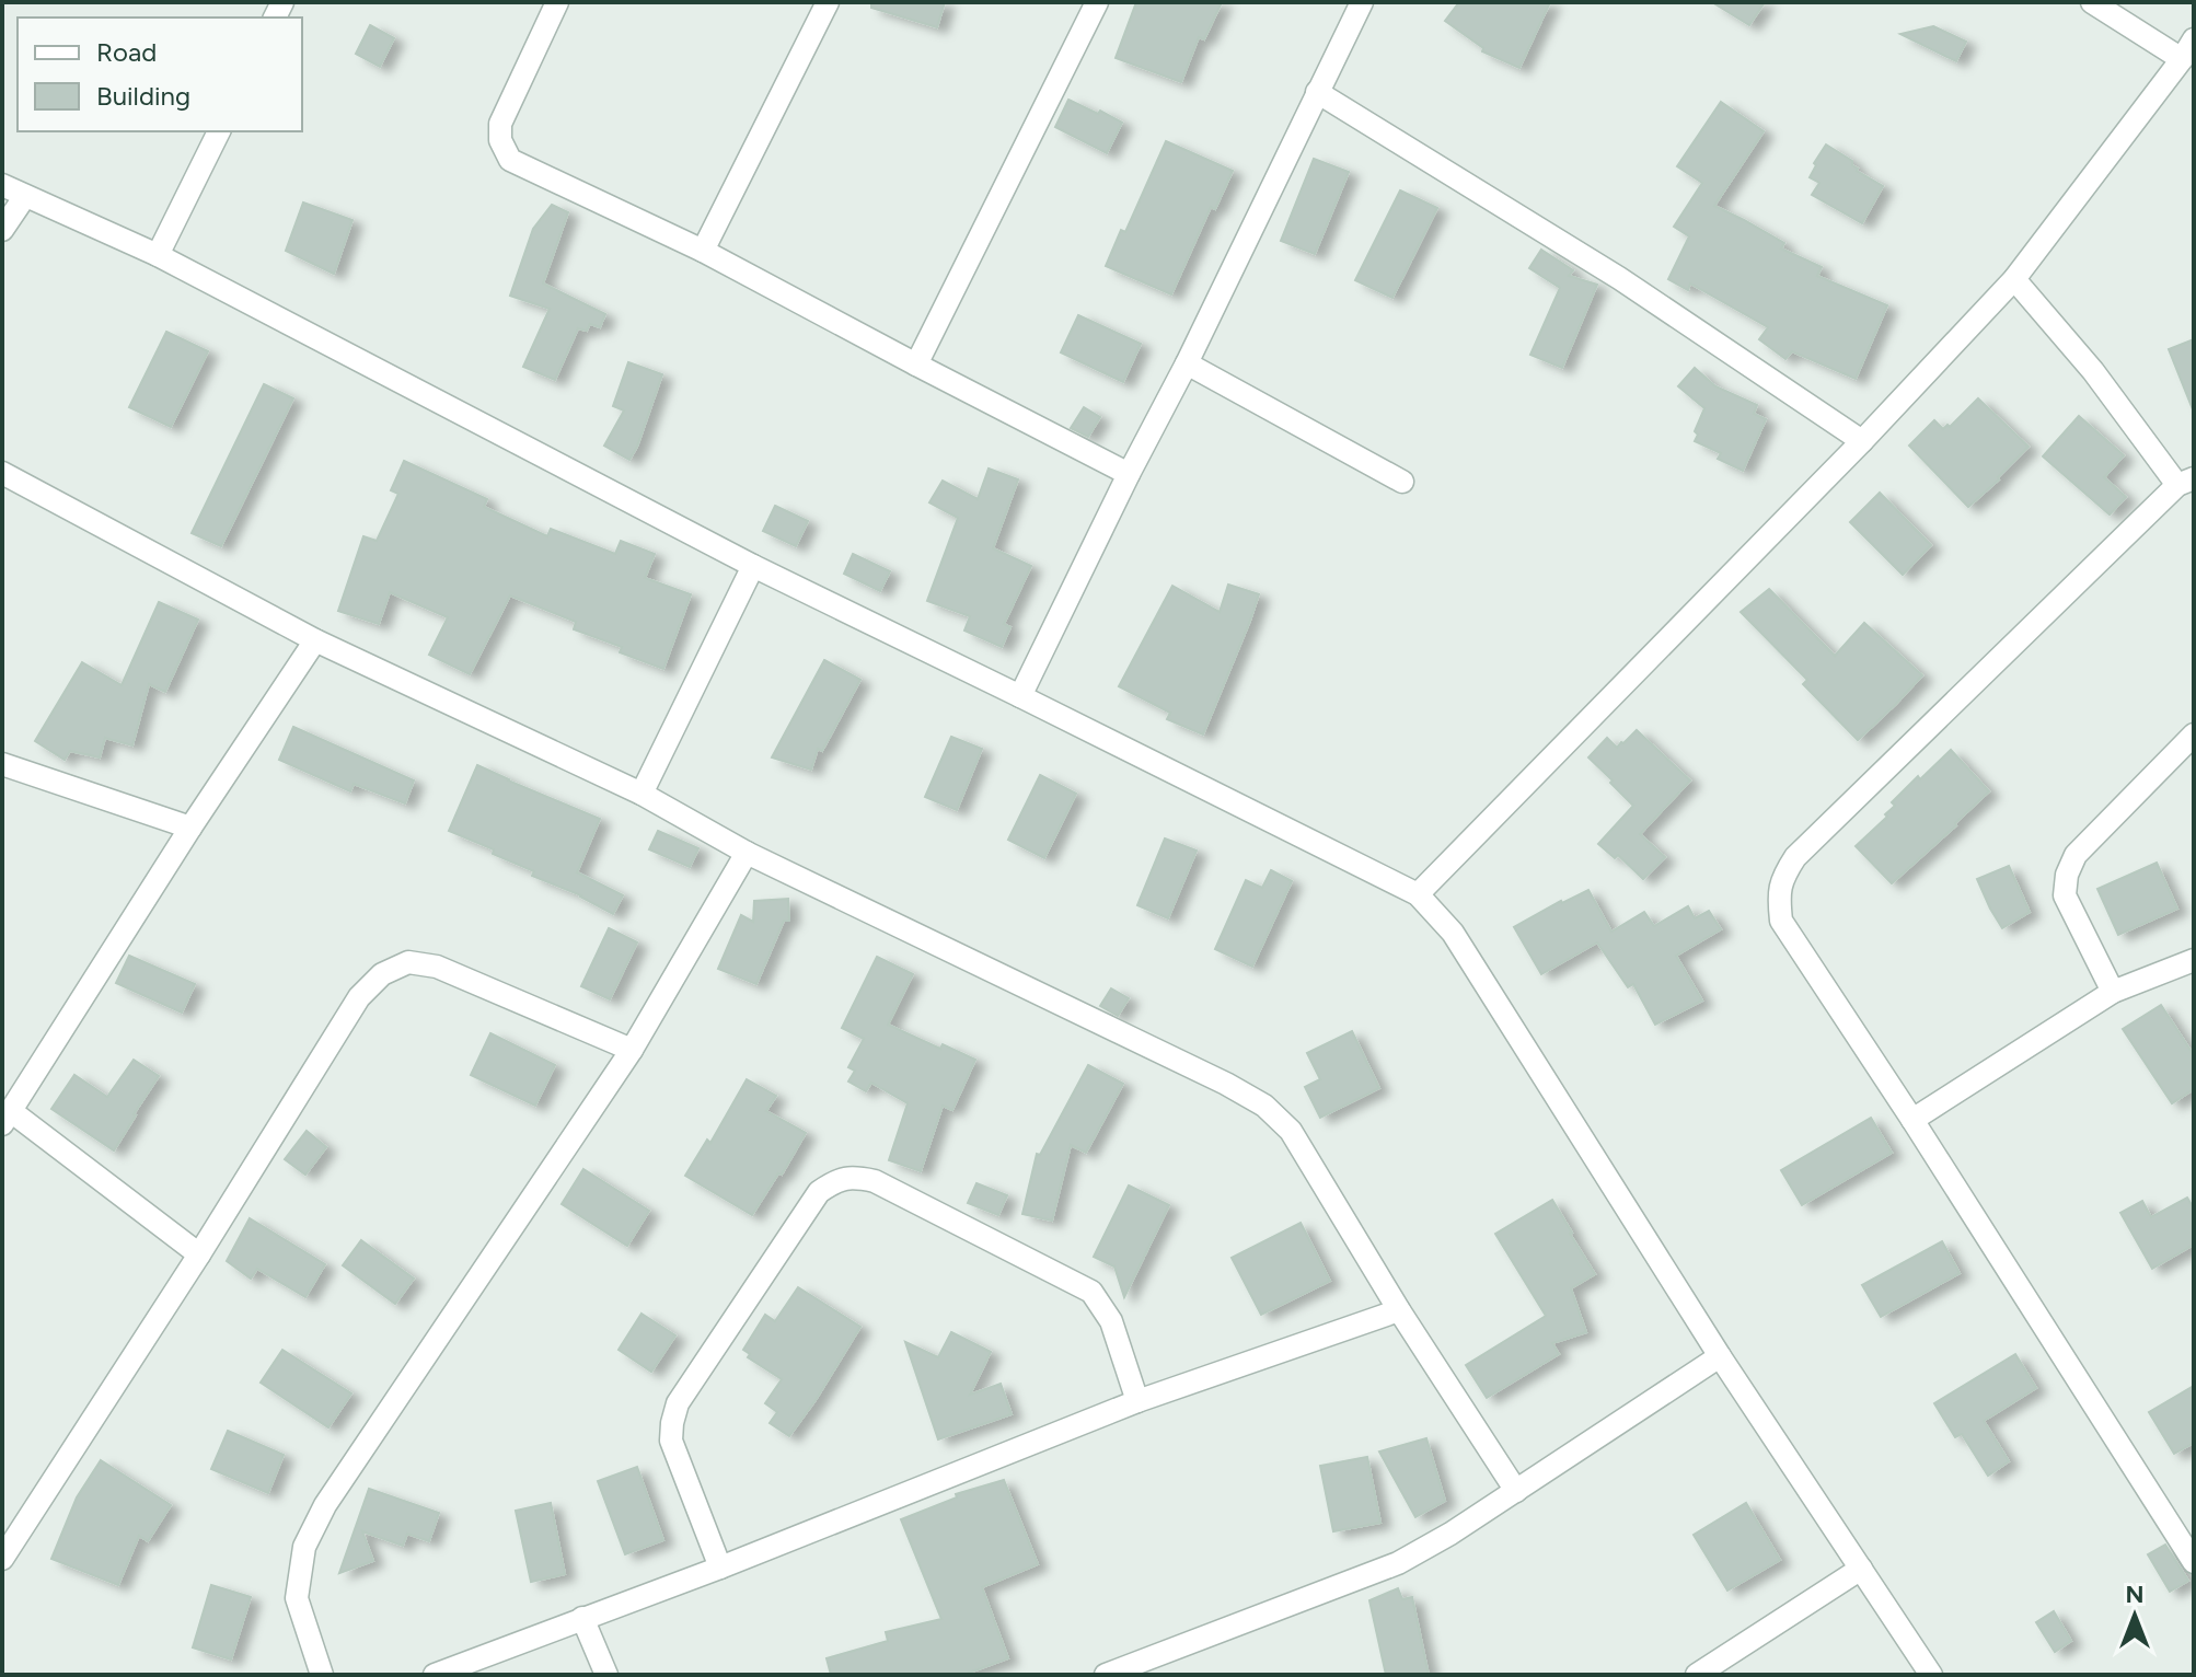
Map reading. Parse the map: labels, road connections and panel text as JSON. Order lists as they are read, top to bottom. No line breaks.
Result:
{"legend":["Road","Building"],"north":"top"}
